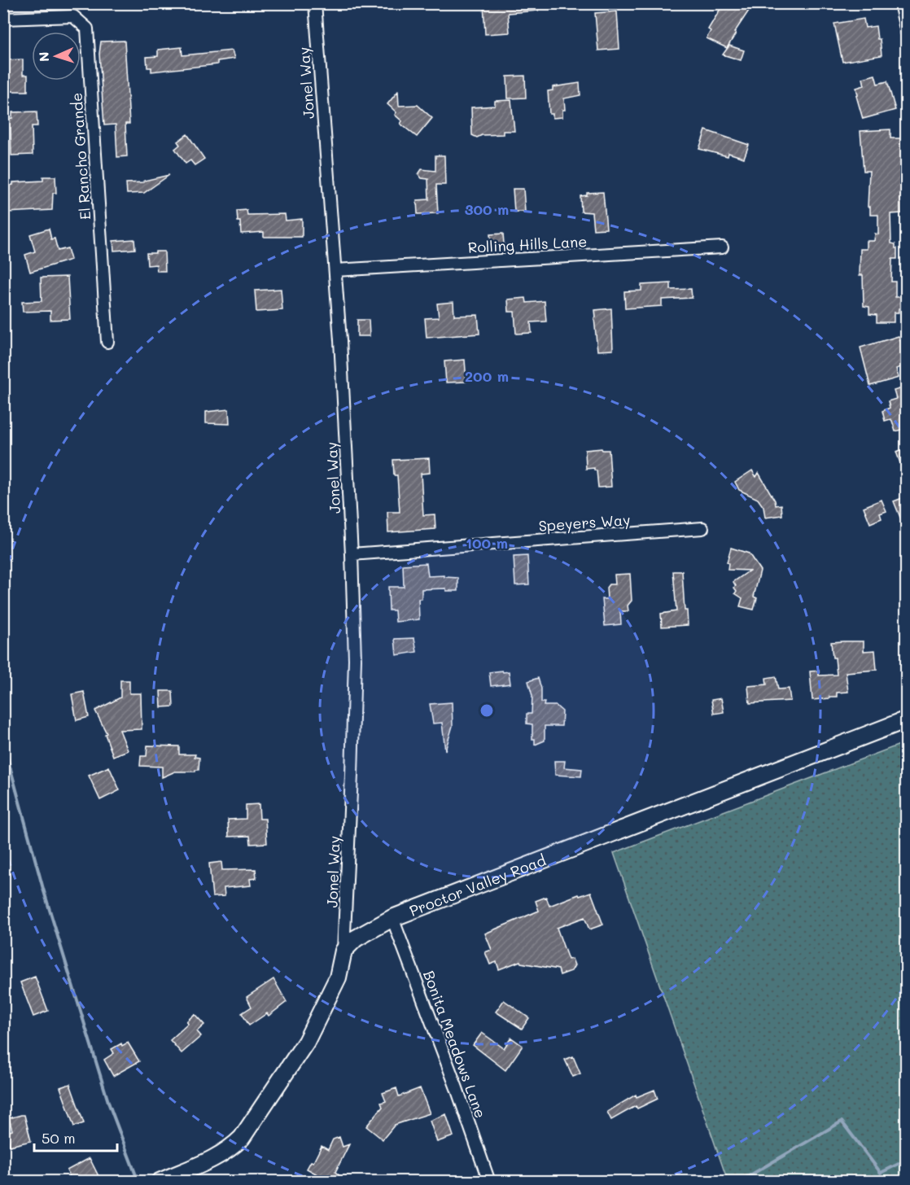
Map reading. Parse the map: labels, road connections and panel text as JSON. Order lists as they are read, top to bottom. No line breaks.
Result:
{"streets":{"street":["Jonel Way","El Rancho Grande","Rolling Hills Lane","Speyers Way","Proctor Valley Road","Bonita Meadows Lane"]},"crossings":[["Jonel Way","Rolling Hills Lane"],["Jonel Way","Speyers Way"],["Jonel Way","Proctor Valley Road"],["Proctor Valley Road","Bonita Meadows Lane"]],"scale_bar":"50 m","north":"left","rings":["300 m","200 m","100 m"]}
